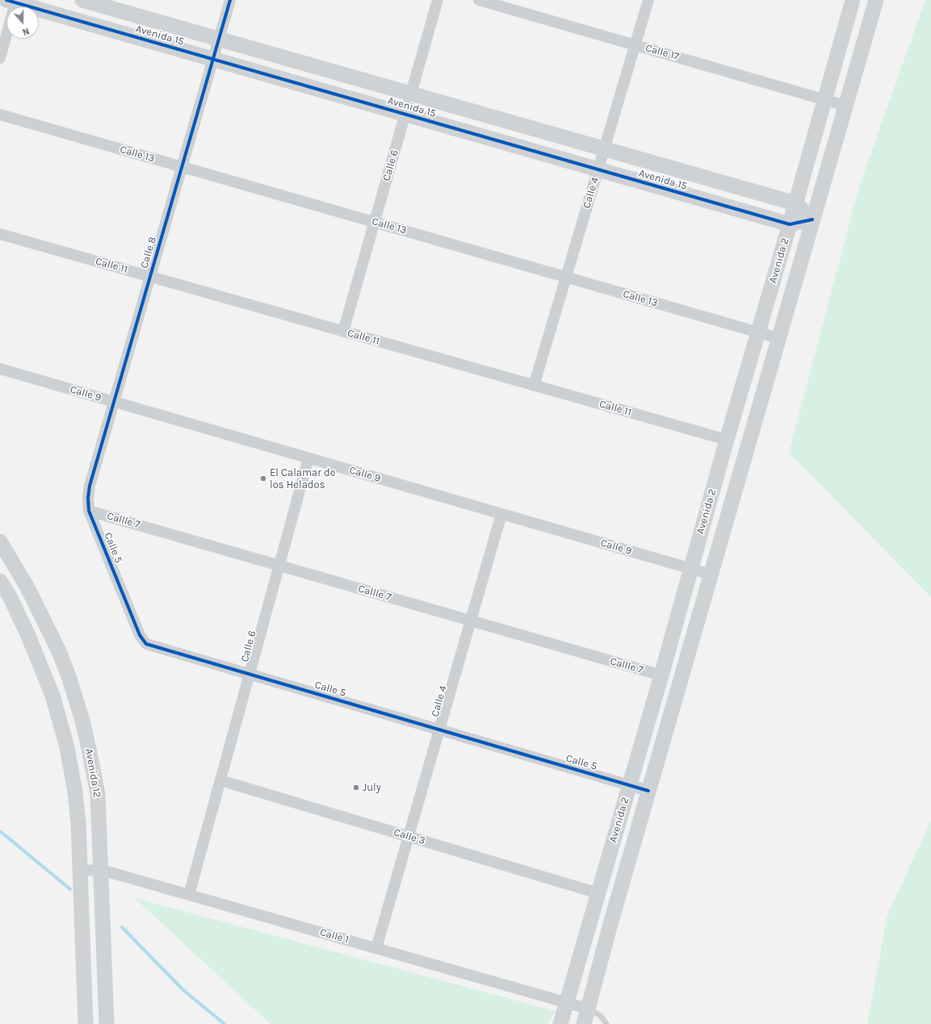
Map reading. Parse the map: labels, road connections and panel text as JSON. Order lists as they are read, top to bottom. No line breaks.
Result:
{"streets":{"main road":["Avenida 15","Avenida 2","Avenida 12"],"street":["Calle 17","Calle 13","Calle 6","Calle 4","Calle 8","Calle 11","Calle 9","Callle 7","Calle 5","Calle 3","Calle 1"]},"crossings":[["Avenida 15","Calle 6"],["Avenida 15","Calle 4"],["Avenida 15","Calle 8"],["Avenida 15","Avenida 2"],["Calle 17","Calle 4"],["Calle 17","Avenida 2"],["Calle 13","Calle 6"],["Calle 13","Calle 4"],["Calle 13","Calle 8"],["Calle 13","Avenida 2"],["Calle 6","Calle 11"],["Calle 6","Calle 9"],["Calle 6","Callle 7"],["Calle 6","Calle 5"],["Calle 6","Calle 3"],["Calle 6","Calle 1"],["Calle 4","Calle 11"],["Calle 4","Calle 9"],["Calle 4","Callle 7"],["Calle 4","Calle 5"],["Calle 4","Calle 3"],["Calle 4","Calle 1"],["Calle 8","Calle 11"],["Calle 8","Calle 9"],["Calle 8","Callle 7"],["Calle 8","Calle 5"],["Avenida 2","Calle 11"],["Avenida 2","Calle 9"],["Avenida 2","Callle 7"],["Avenida 2","Calle 5"],["Avenida 2","Calle 3"],["Avenida 2","Calle 1"],["Callle 7","Calle 5"],["Avenida 12","Calle 1"]],"places":["El Calamar de los Helados","July"],"north":"bottom"}
